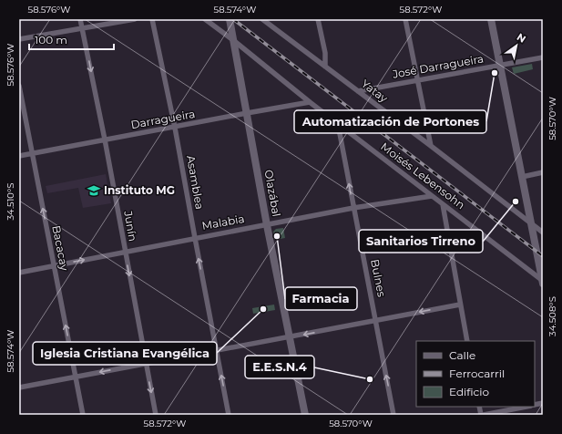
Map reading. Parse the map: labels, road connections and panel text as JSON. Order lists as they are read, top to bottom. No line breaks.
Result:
{"streets":{"street":["José Darragueira","Yatay","Darragueira","Moisés Lebensohn","Asamblea","Olazábal","Malabia","Junín","Bacacay","Bulnes"]},"crossings":[["José Darragueira","Yatay"],["Darragueira","Moisés Lebensohn"],["Darragueira","Asamblea"],["Darragueira","Olazábal"],["Darragueira","Junín"],["Darragueira","Bacacay"],["Moisés Lebensohn","Olazábal"],["Moisés Lebensohn","Malabia"],["Moisés Lebensohn","Bulnes"],["Asamblea","Malabia"],["Olazábal","Malabia"],["Malabia","Junín"],["Malabia","Bacacay"],["Malabia","Bulnes"]],"one_way":["Asamblea","Junín","Bacacay","Bulnes"],"places":{"other":["Automatización de Portones","Sanitarios Tirreno","Farmacia","Iglesia Cristiana Evangélica","E.E.S.N.4"],"school or university":["Instituto MG"]},"legend":["Calle","Ferrocarril","Edificio"],"scale_bar":"100 m","north":"top right","coordinates":["58.576°W","58.574°W","58.572°W","58.570°W","34.510°S","34.508°S"]}
